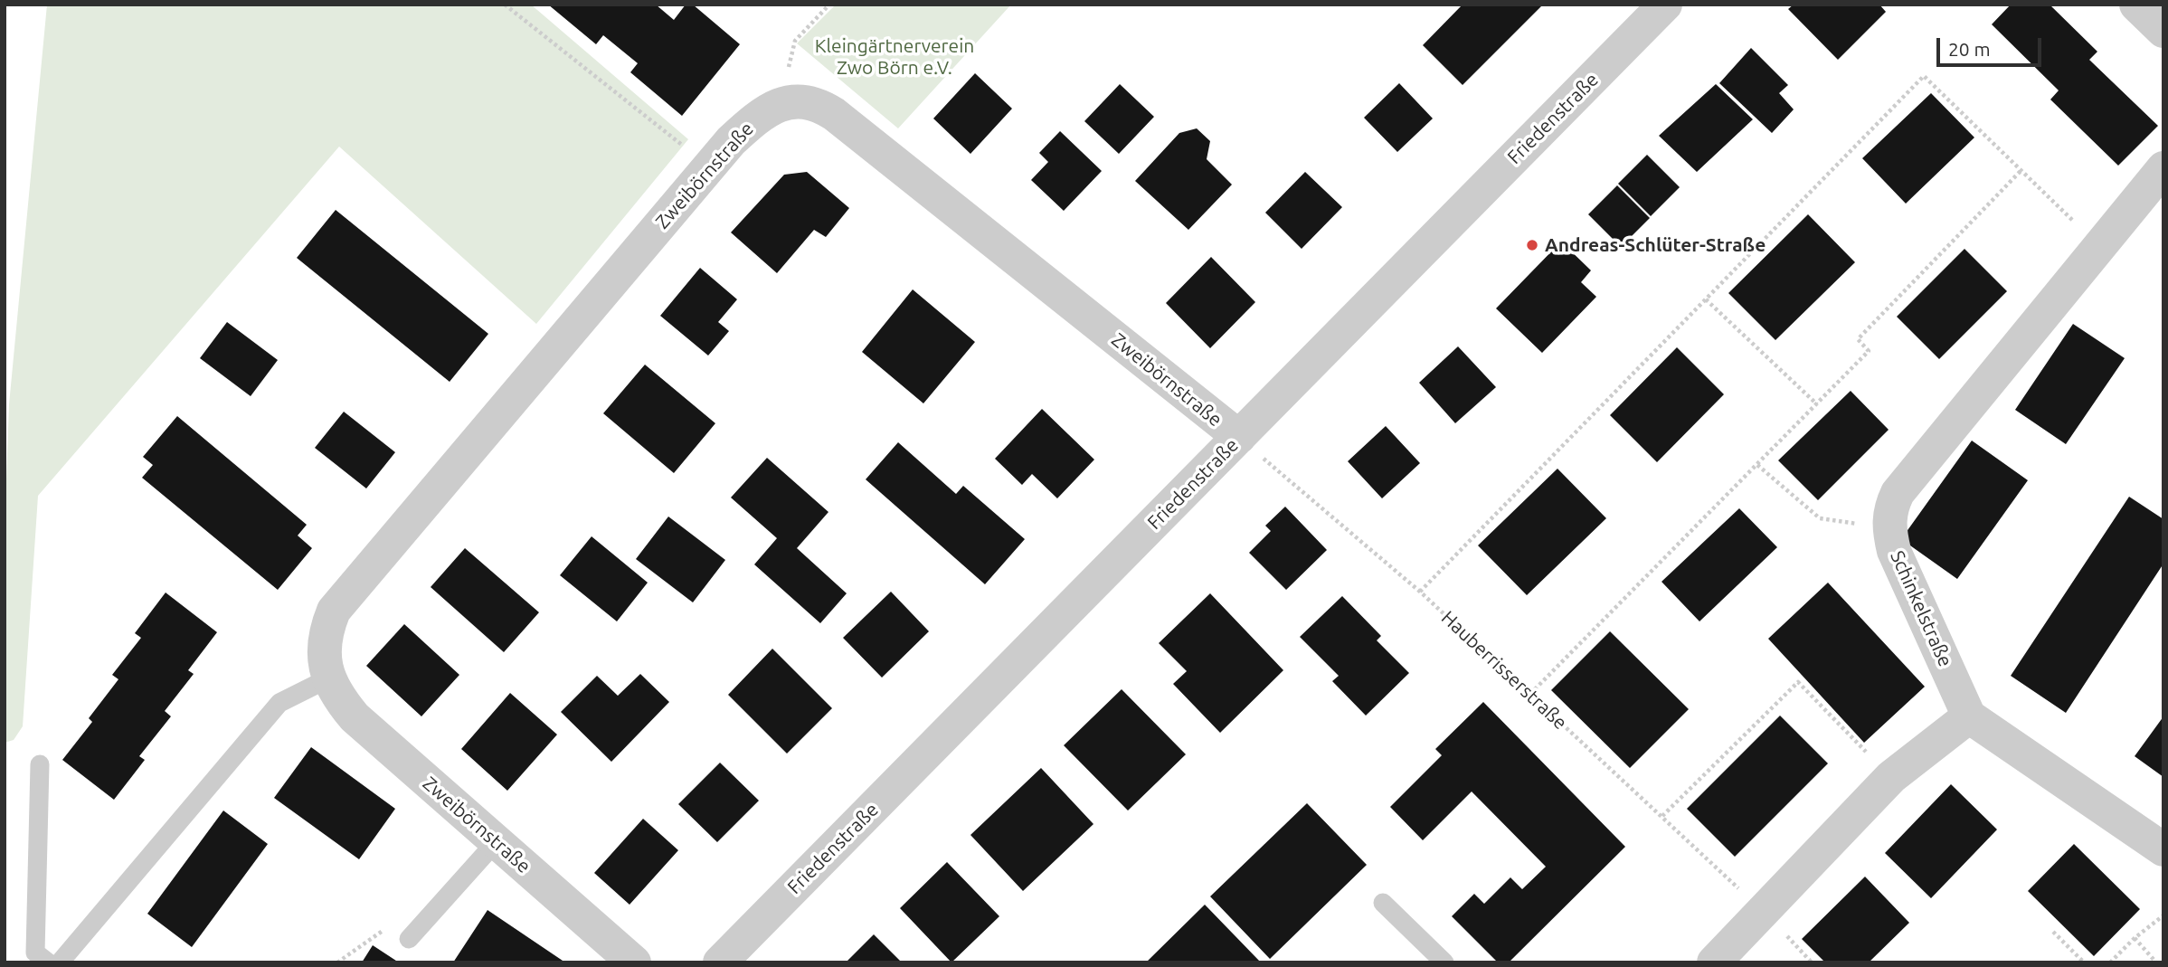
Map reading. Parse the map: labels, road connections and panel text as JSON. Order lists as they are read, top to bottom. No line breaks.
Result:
{"streets":{"street":["Friedenstraße","Zweibörnstraße","Schinkelstraße"],"path":["Hauberrisserstraße"]},"crossings":[["Friedenstraße","Zweibörnstraße"],["Friedenstraße","Hauberrisserstraße"],["Zweibörnstraße","Hauberrisserstraße"]],"parks":["Kleingärtnerverein Zwo Börn e.V."],"places":["Andreas-Schlüter-Straße"],"scale_bar":"20 m"}
